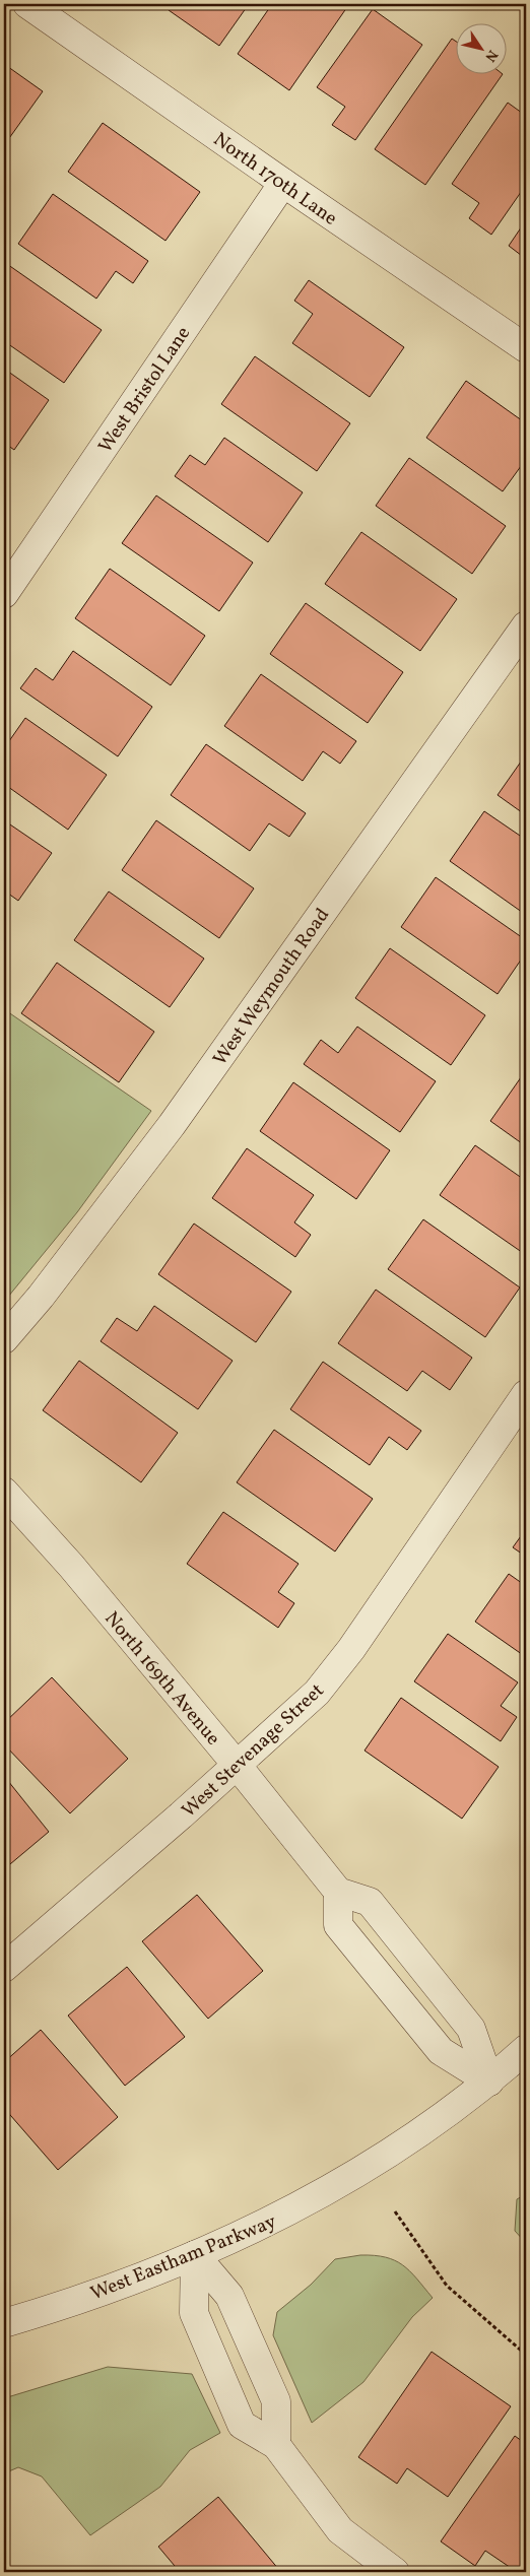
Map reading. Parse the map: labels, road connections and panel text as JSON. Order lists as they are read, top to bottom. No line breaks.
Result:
{"streets":{"street":["North 170th Lane","West Bristol Lane","West Weymouth Road","North 169th Avenue","West Stevenage Street","West Eastham Parkway"]},"crossings":[["North 170th Lane","West Bristol Lane"],["North 169th Avenue","West Stevenage Street"]],"north":"bottom right"}
